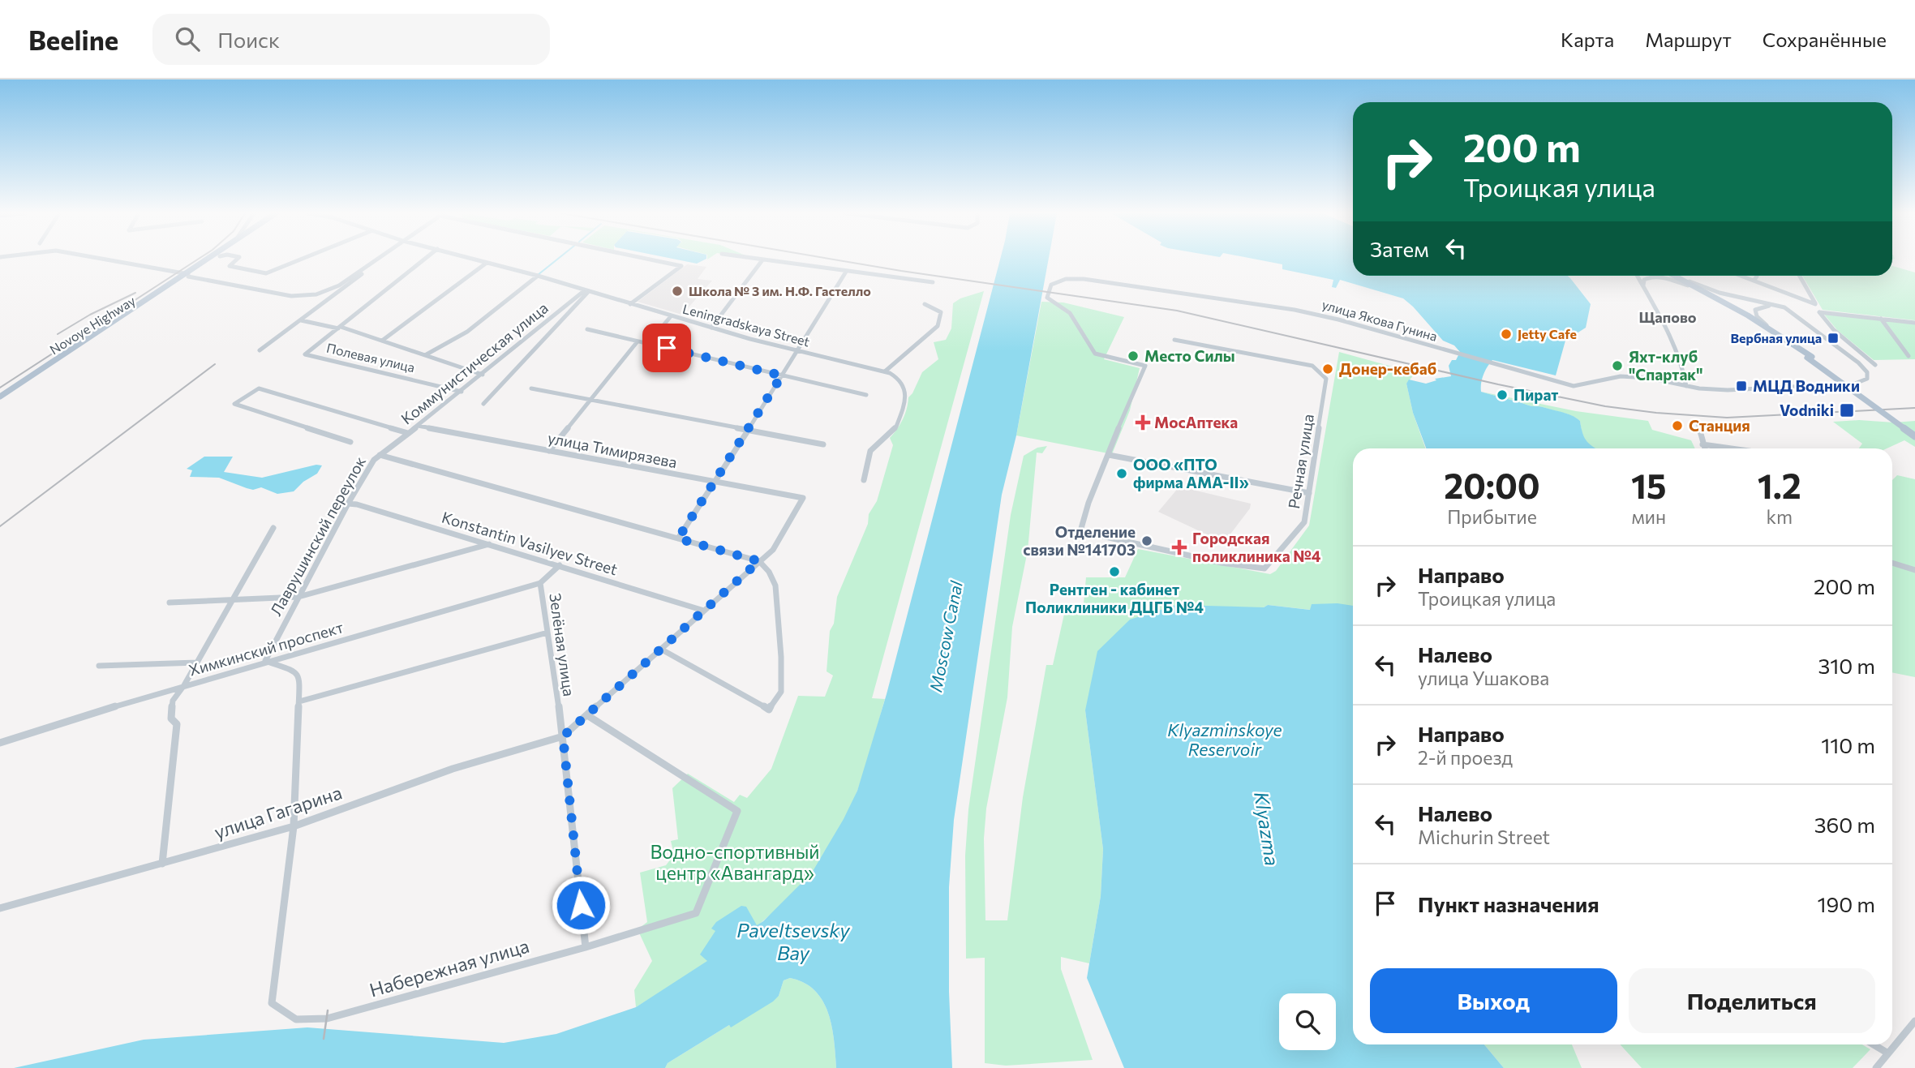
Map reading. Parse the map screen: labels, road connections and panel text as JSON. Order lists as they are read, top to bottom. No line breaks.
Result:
{"streets":{"main road":["Novoye Highway"],"street":["улица Якова Гунина","Leningradskaya Street","Полевая улица","Коммунистическая улица","улица Тимирязева","Речная улица","Лаврушинский переулок","Konstantin Vasilyev Street","Зелёная улица","Химкинский проспект","улица Гагарина","Набережная улица"]},"crossings":[["улица Якова Гунина","Речная улица"],["Leningradskaya Street","Коммунистическая улица"],["Полевая улица","Коммунистическая улица"],["Коммунистическая улица","улица Тимирязева"],["Коммунистическая улица","Лаврушинский переулок"],["Лаврушинский переулок","Konstantin Vasilyev Street"],["Лаврушинский переулок","Химкинский проспект"],["Зелёная улица","Химкинский проспект"],["Зелёная улица","улица Гагарина"],["Зелёная улица","Набережная улица"],["улица Гагарина","Набережная улица"]],"districts":["Щапово"],"water":["Moscow Canal","Klyazminskoye Reservoir","Klyazma","Paveltsevsky Bay"],"parks":["Водно-спортивный центр «Авангард»"],"places":{"other":["Школа № 3 им. Н.Ф. Гастелло","Jetty Cafe","Место Силы","Яхт-клуб \"Спартак\"","Донер-кебаб","Пират","Станция","ООО «ПТО фирма АМА-II»","Отделение связи №141703","Рентген - кабинет Поликлиники ДЦГБ №4"],"transit":["Вербная улица","МЦД Водники","Vodniki"],"health":["МосАптека","Городская поликлиника №4"]},"page":{"header":"Beeline","search":"Поиск","nav":["Карта","Маршрут","Сохранённые"],"turn":["200 m","Троицкая улица"],"then":"Затем","eta":["20:00","Прибытие","15","мин","1.2","km"],"list":[{"name":"Направо","note":"Троицкая улица","value":"200 m"},{"name":"Налево","note":"улица Ушакова","value":"310 m"},{"name":"Направо","note":"2-й проезд","value":"110 m"},{"name":"Налево","note":"Michurin Street","value":"360 m"},{"name":"Пункт назначения","value":"190 m"}],"buttons":["Выход","Поделиться"]}}
